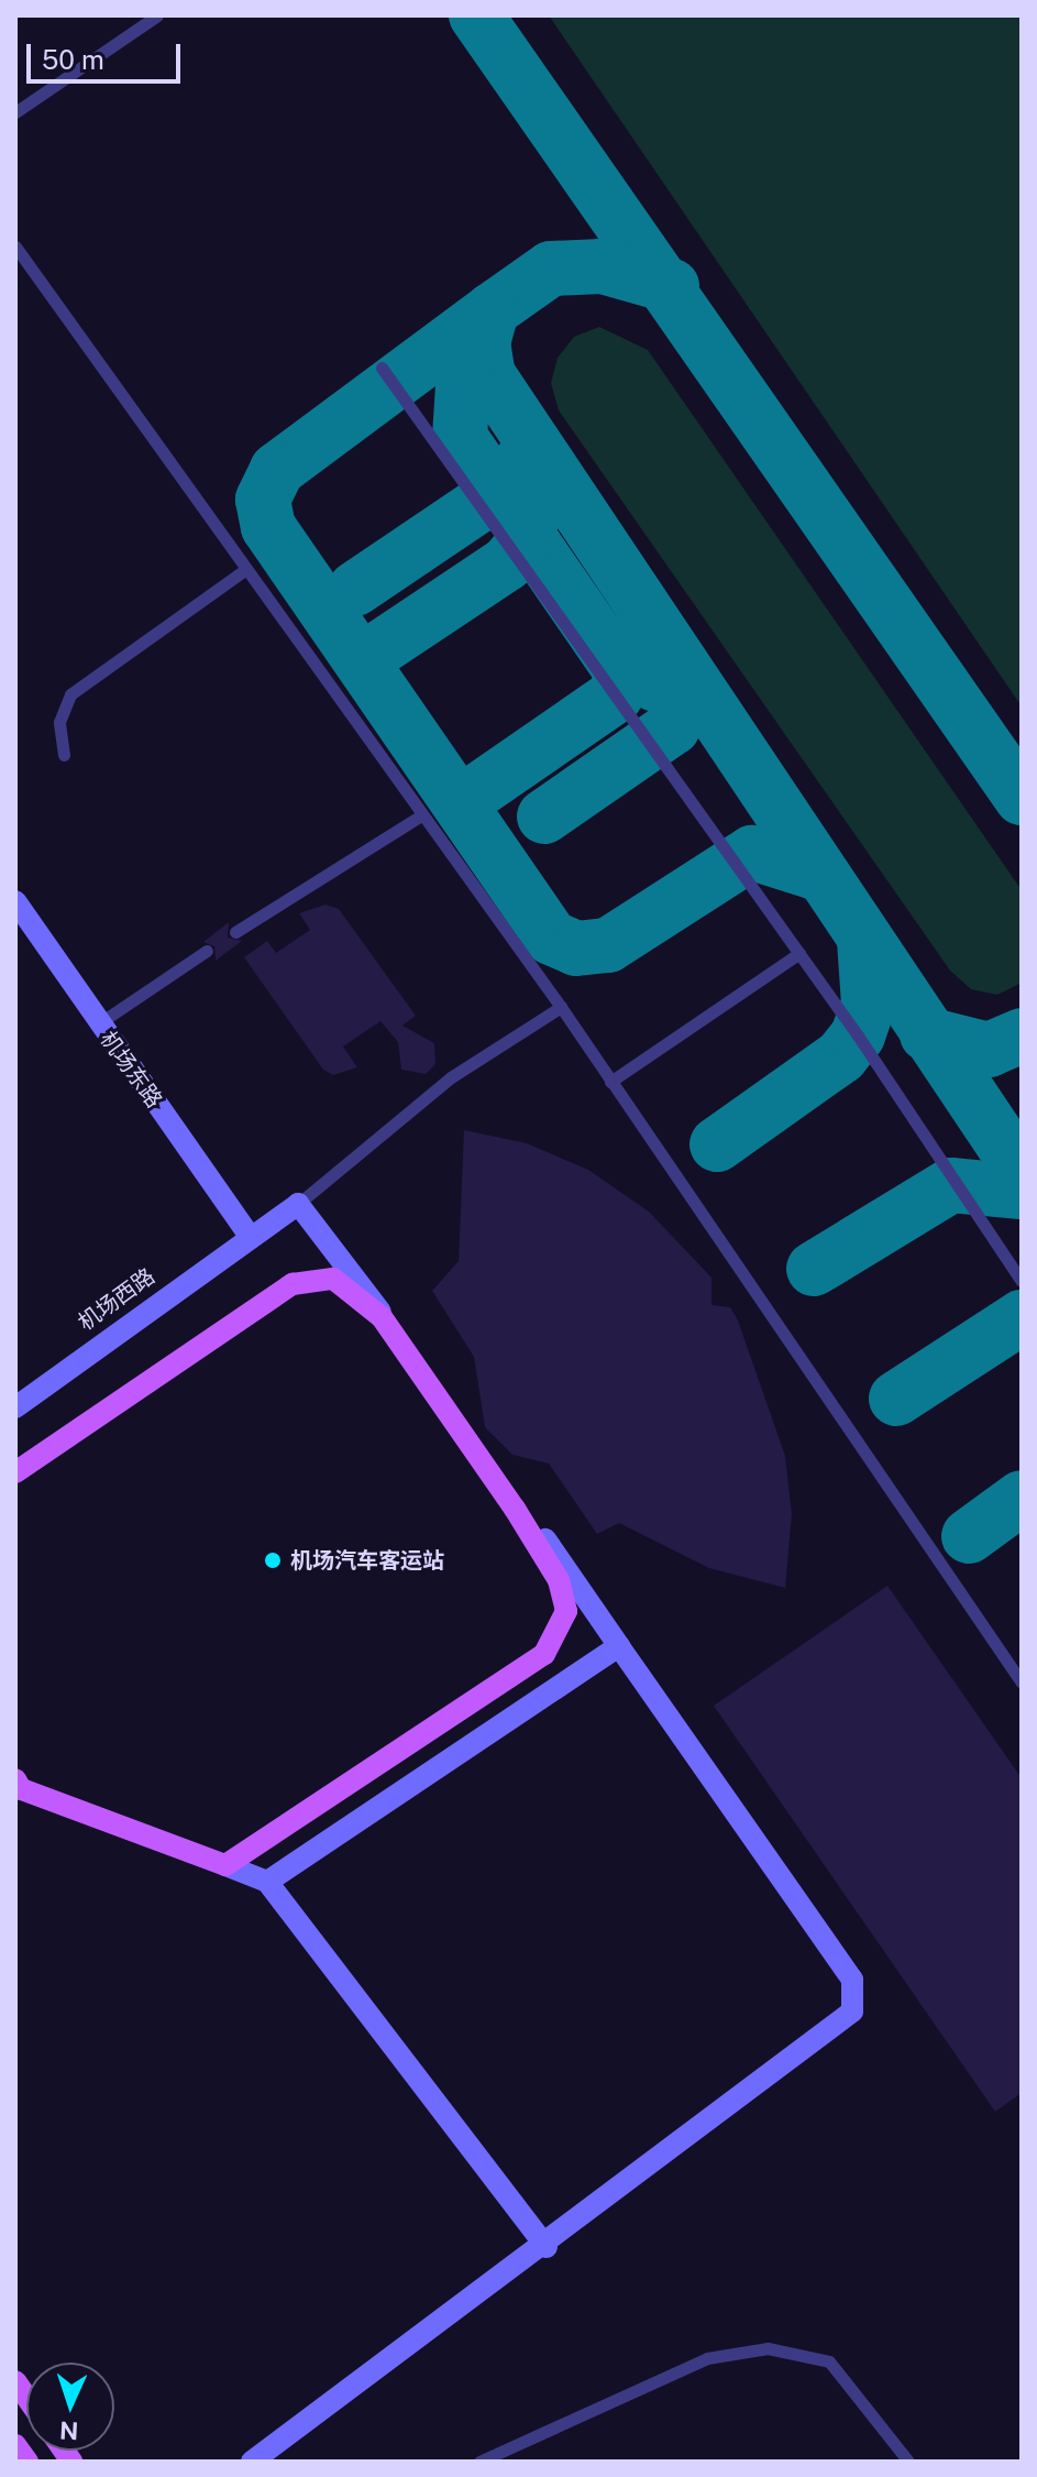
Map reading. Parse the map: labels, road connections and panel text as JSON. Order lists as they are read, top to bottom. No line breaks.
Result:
{"streets":{"main road":["机场东路","机场西路"]},"crossings":[["机场东路","机场西路"]],"places":["机场汽车客运站"],"scale_bar":"50 m","north":"bottom"}
